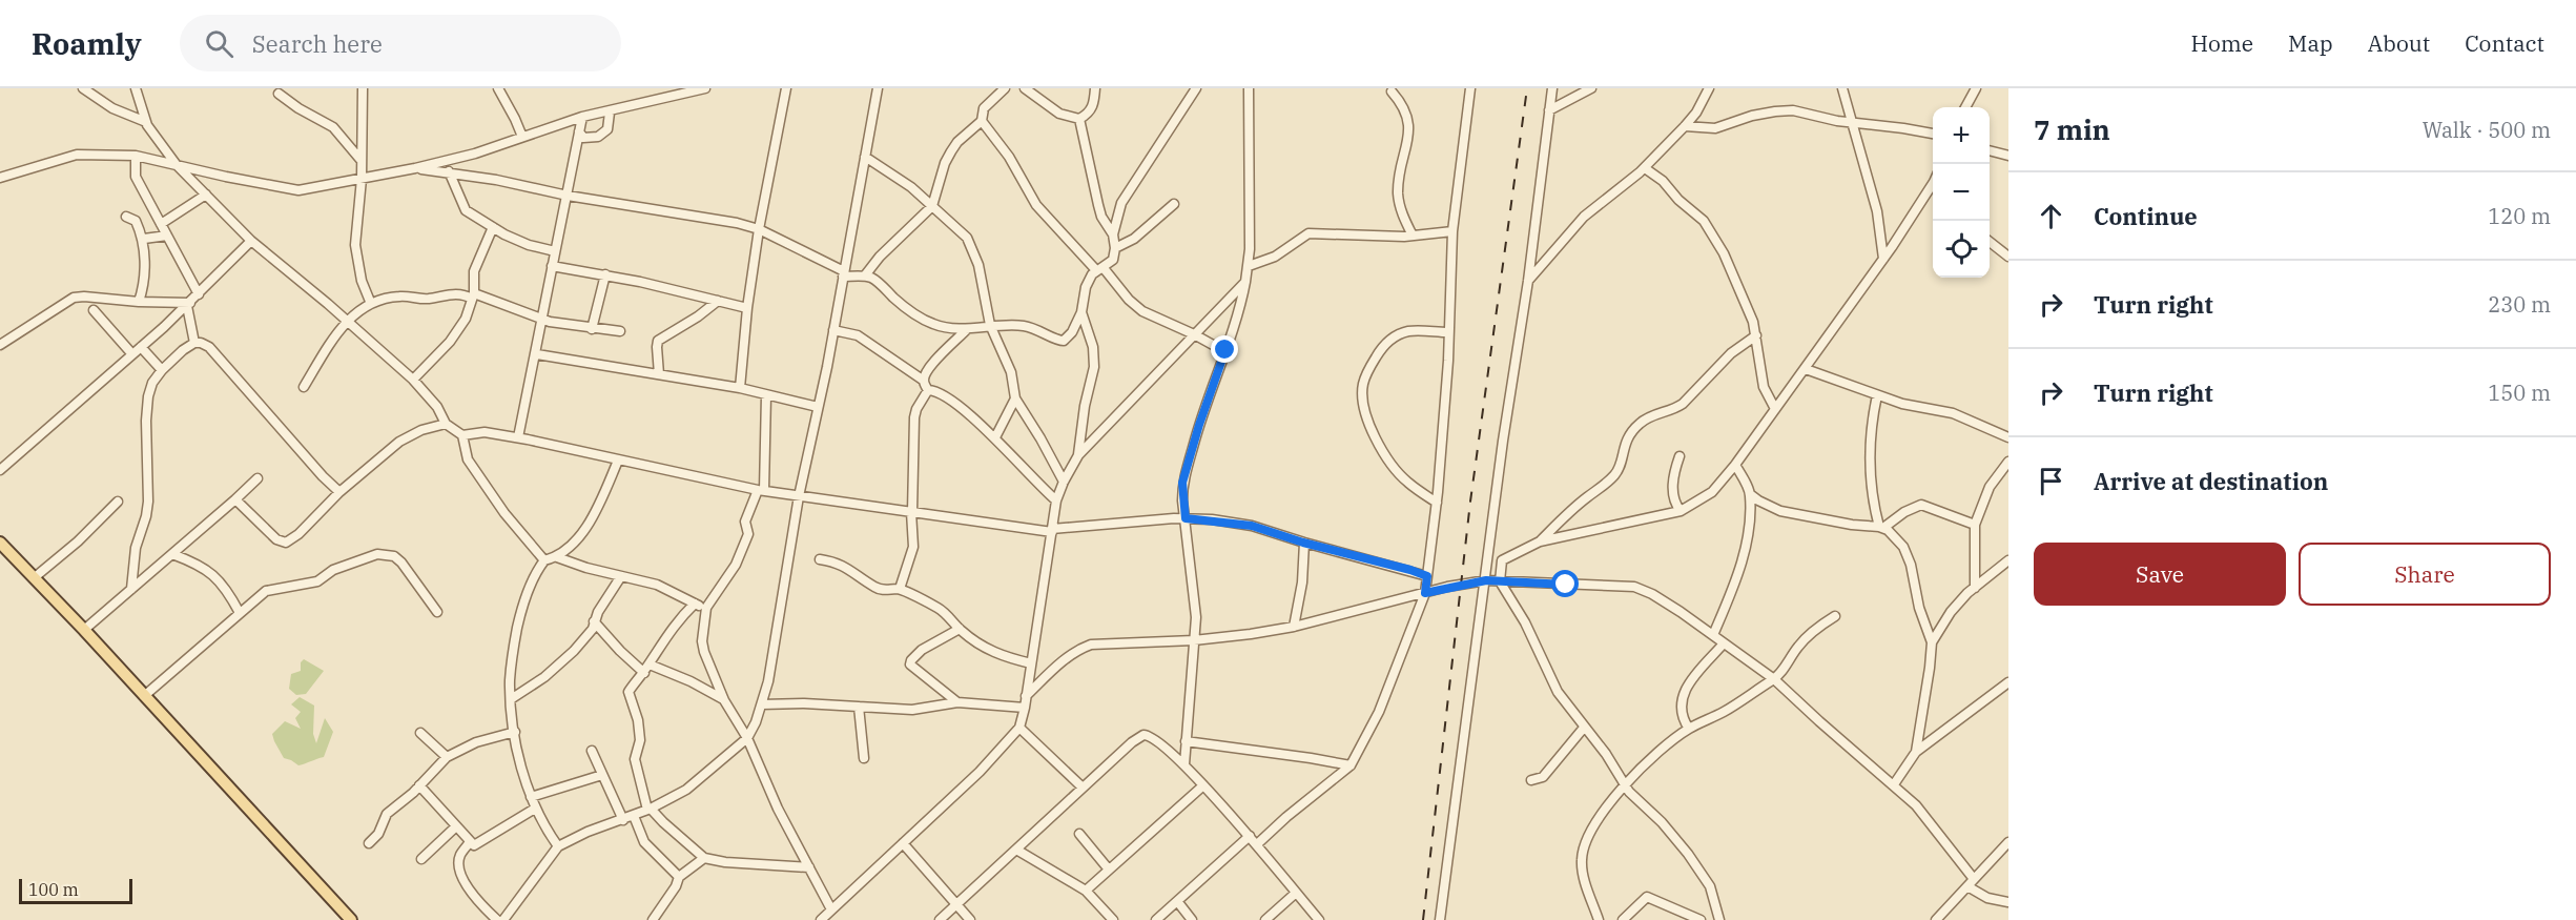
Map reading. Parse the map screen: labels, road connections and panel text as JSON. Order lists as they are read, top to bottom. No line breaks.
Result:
{"scale_bar":"100 m","page":{"header":"Roamly","search":"Search here","nav":["Home","Map","About","Contact"],"heading":["7 min","Walk · 500 m"],"map_buttons":["+","−"],"list":[["Continue","120 m"],["Turn right","230 m"],["Turn right","150 m"],"Arrive at destination"],"buttons":["Save","Share"],"scale":"100 m"}}
